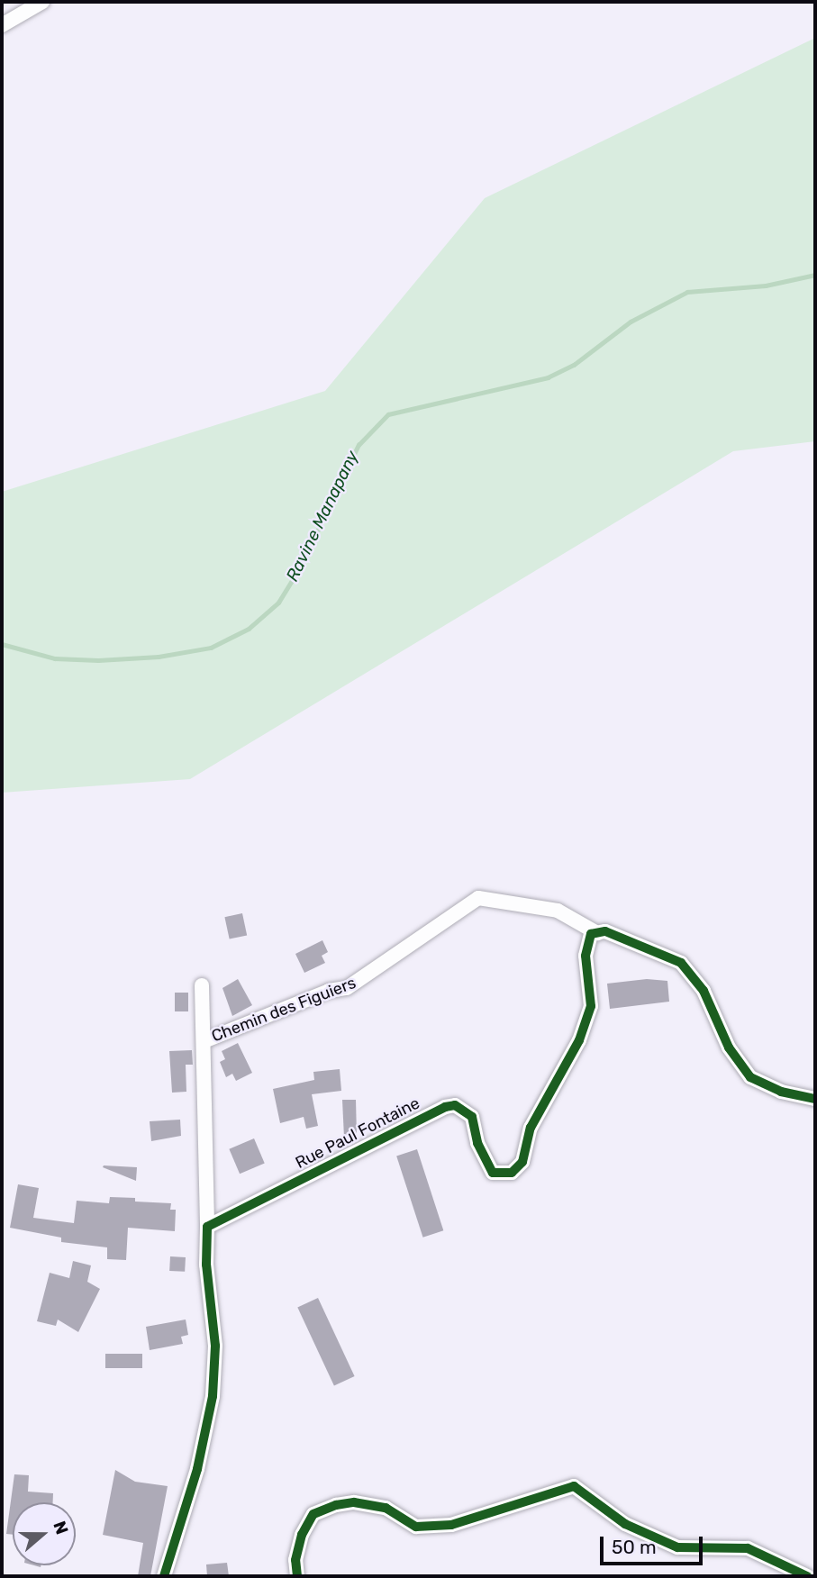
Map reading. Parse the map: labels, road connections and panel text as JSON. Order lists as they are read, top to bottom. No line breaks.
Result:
{"streets":{"street":["Chemin des Figuiers","Rue Paul Fontaine"]},"crossings":[["Chemin des Figuiers","Rue Paul Fontaine"]],"water":["Ravine Manapany"],"scale_bar":"50 m","north":"right"}
